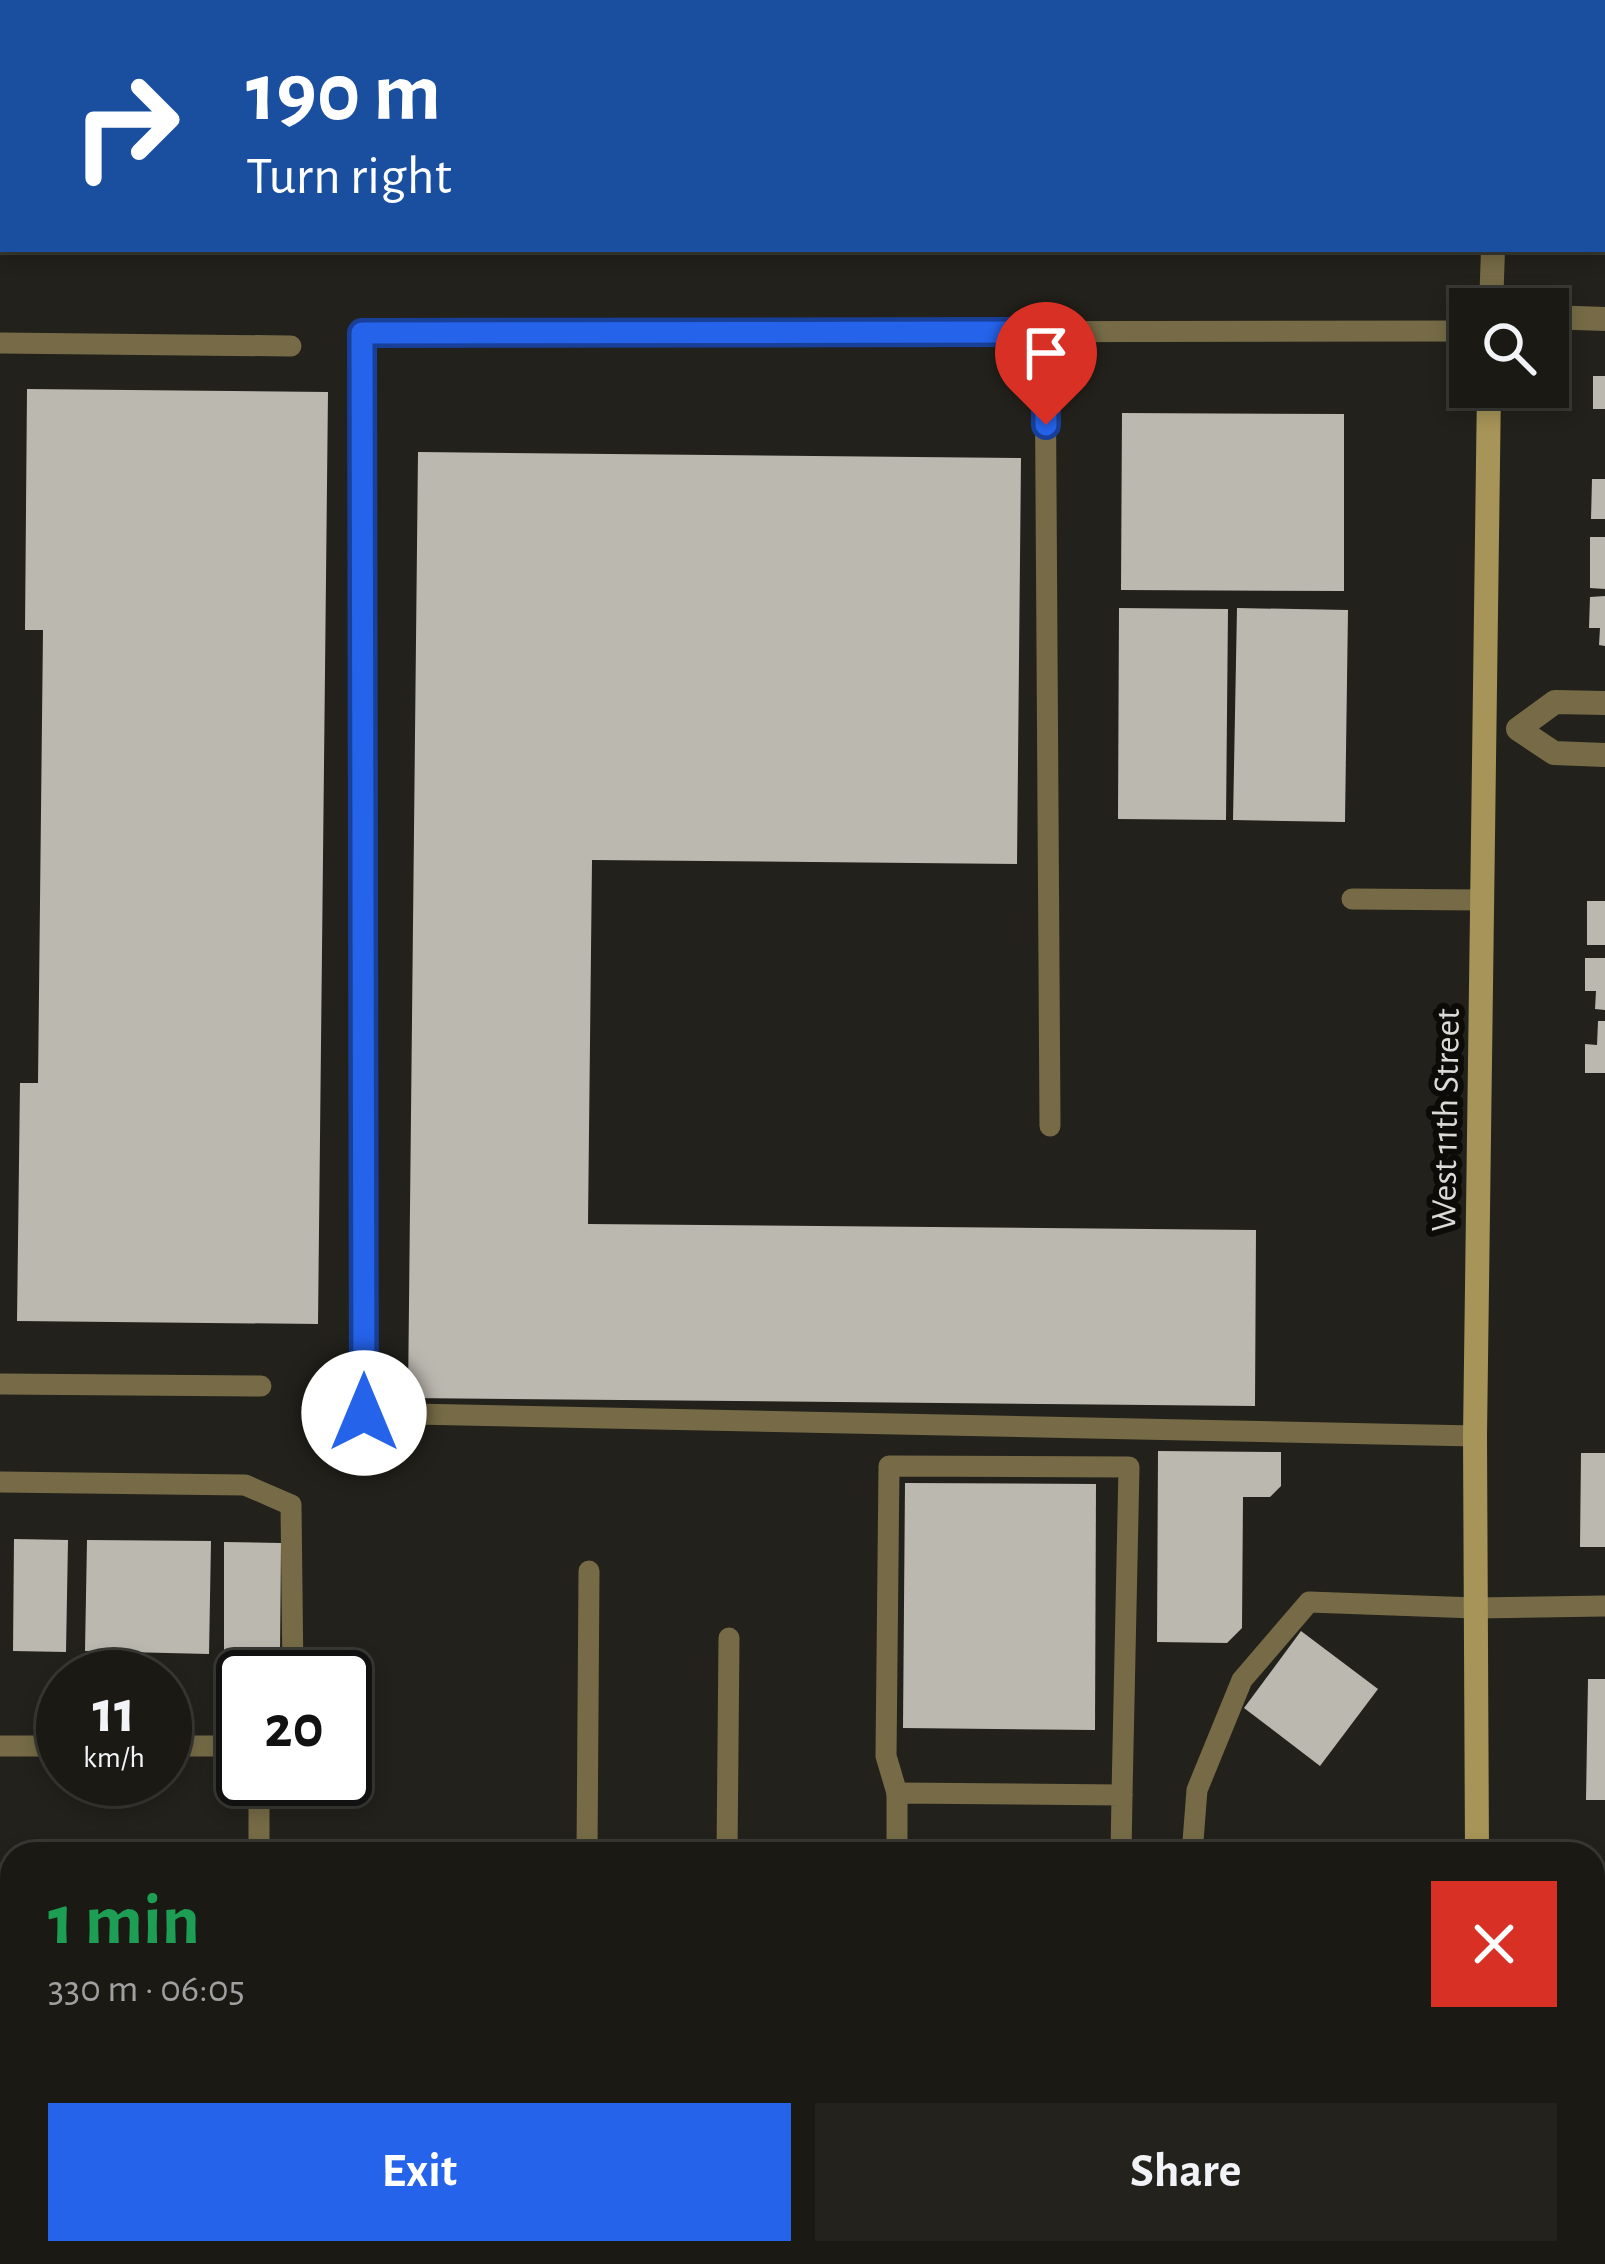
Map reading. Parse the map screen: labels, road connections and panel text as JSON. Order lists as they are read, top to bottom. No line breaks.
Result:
{"streets":{"street":["West 11th Street"]},"page":{"turn":["190 m","Turn right"],"speed":"11 km/h","limit":"20","heading":["1 min","330 m · 06:05"],"buttons":["Exit","Share"]}}
